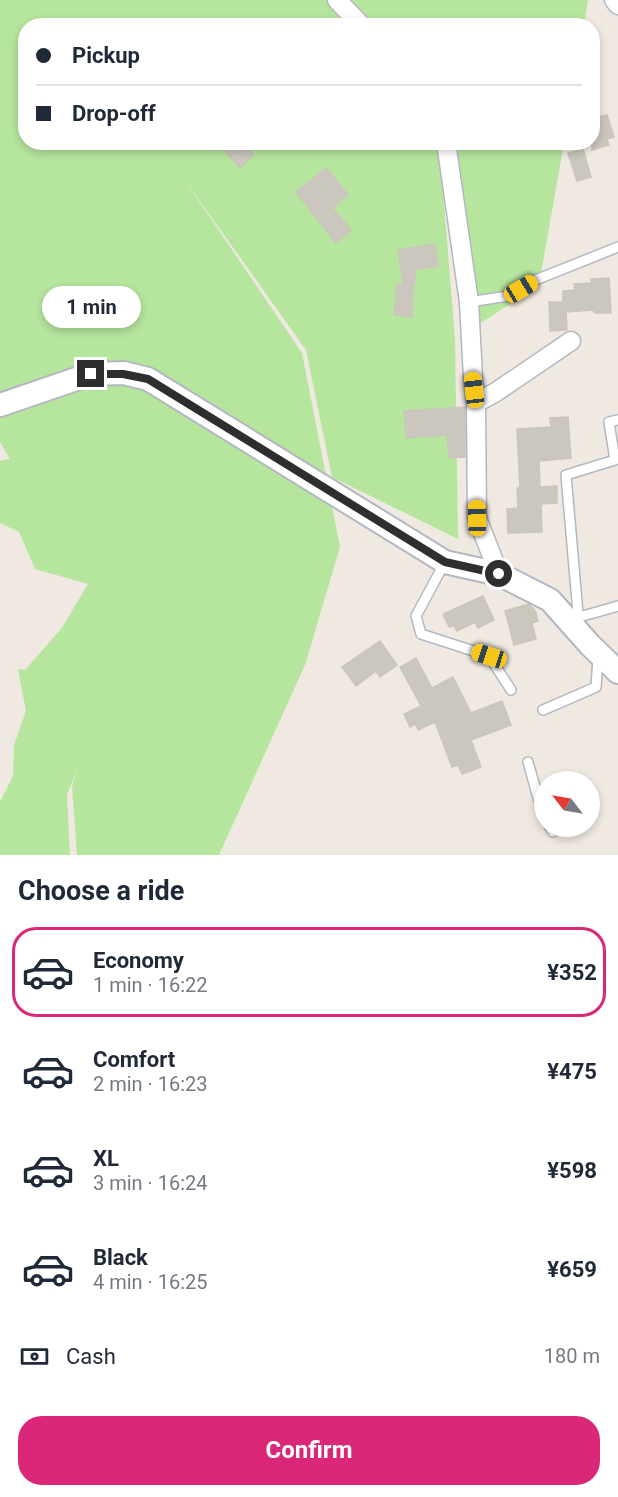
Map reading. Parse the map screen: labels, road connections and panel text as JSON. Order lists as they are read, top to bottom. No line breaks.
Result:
{"north":"top left","page":{"banner":["Pickup","Drop-off"],"bubble":"1 min","heading":"Choose a ride","list":[{"name":"Economy","note":"1 min · 16:22","value":"¥352"},{"name":"Comfort","note":"2 min · 16:23","value":"¥475"},{"name":"XL","note":"3 min · 16:24","value":"¥598"},{"name":"Black","note":"4 min · 16:25","value":"¥659"}],"pay":["Cash","180 m"],"buttons":"Confirm"}}
